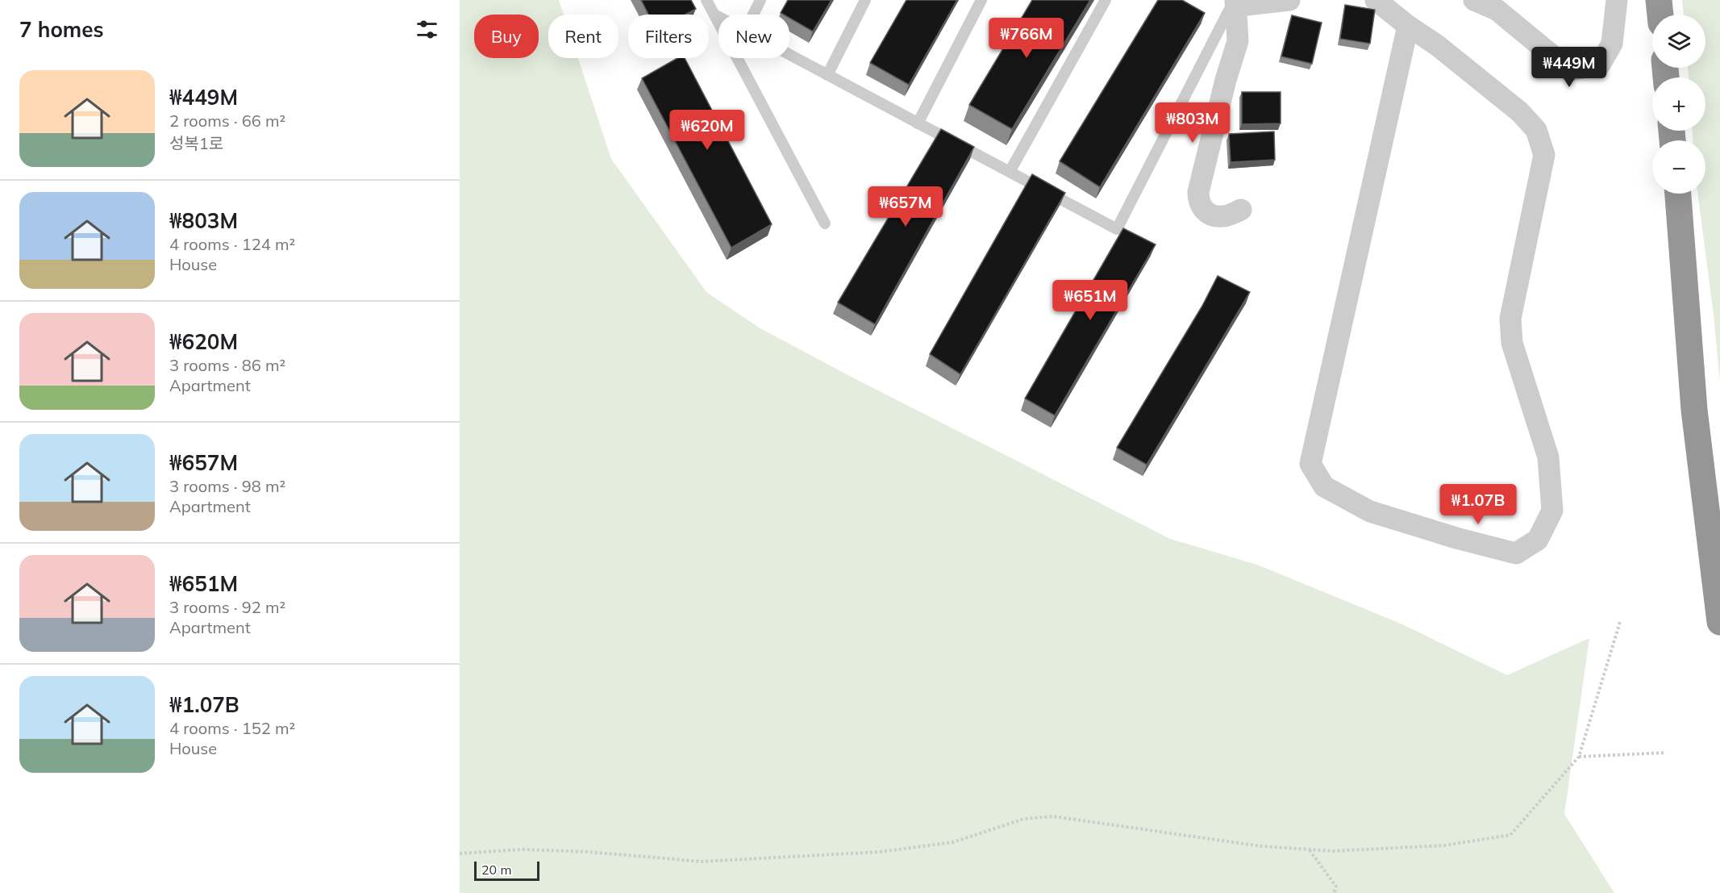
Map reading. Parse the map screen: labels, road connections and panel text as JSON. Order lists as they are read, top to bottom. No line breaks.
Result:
{"scale_bar":"20 m","page":{"heading":"7 homes","map_buttons":["+","−"],"chip":["Buy","Rent","Filters","New"],"price":["₩766M","₩449M","₩803M","₩620M","₩657M","₩651M","₩1.07B"],"list":[{"name":"₩449M","note":"2 rooms · 66 m² · 성복1로"},{"name":"₩803M","note":"4 rooms · 124 m² · House"},{"name":"₩620M","note":"3 rooms · 86 m² · Apartment"},{"name":"₩657M","note":"3 rooms · 98 m² · Apartment"},{"name":"₩651M","note":"3 rooms · 92 m² · Apartment"},{"name":"₩1.07B","note":"4 rooms · 152 m² · House"}],"scale":"20 m"}}
